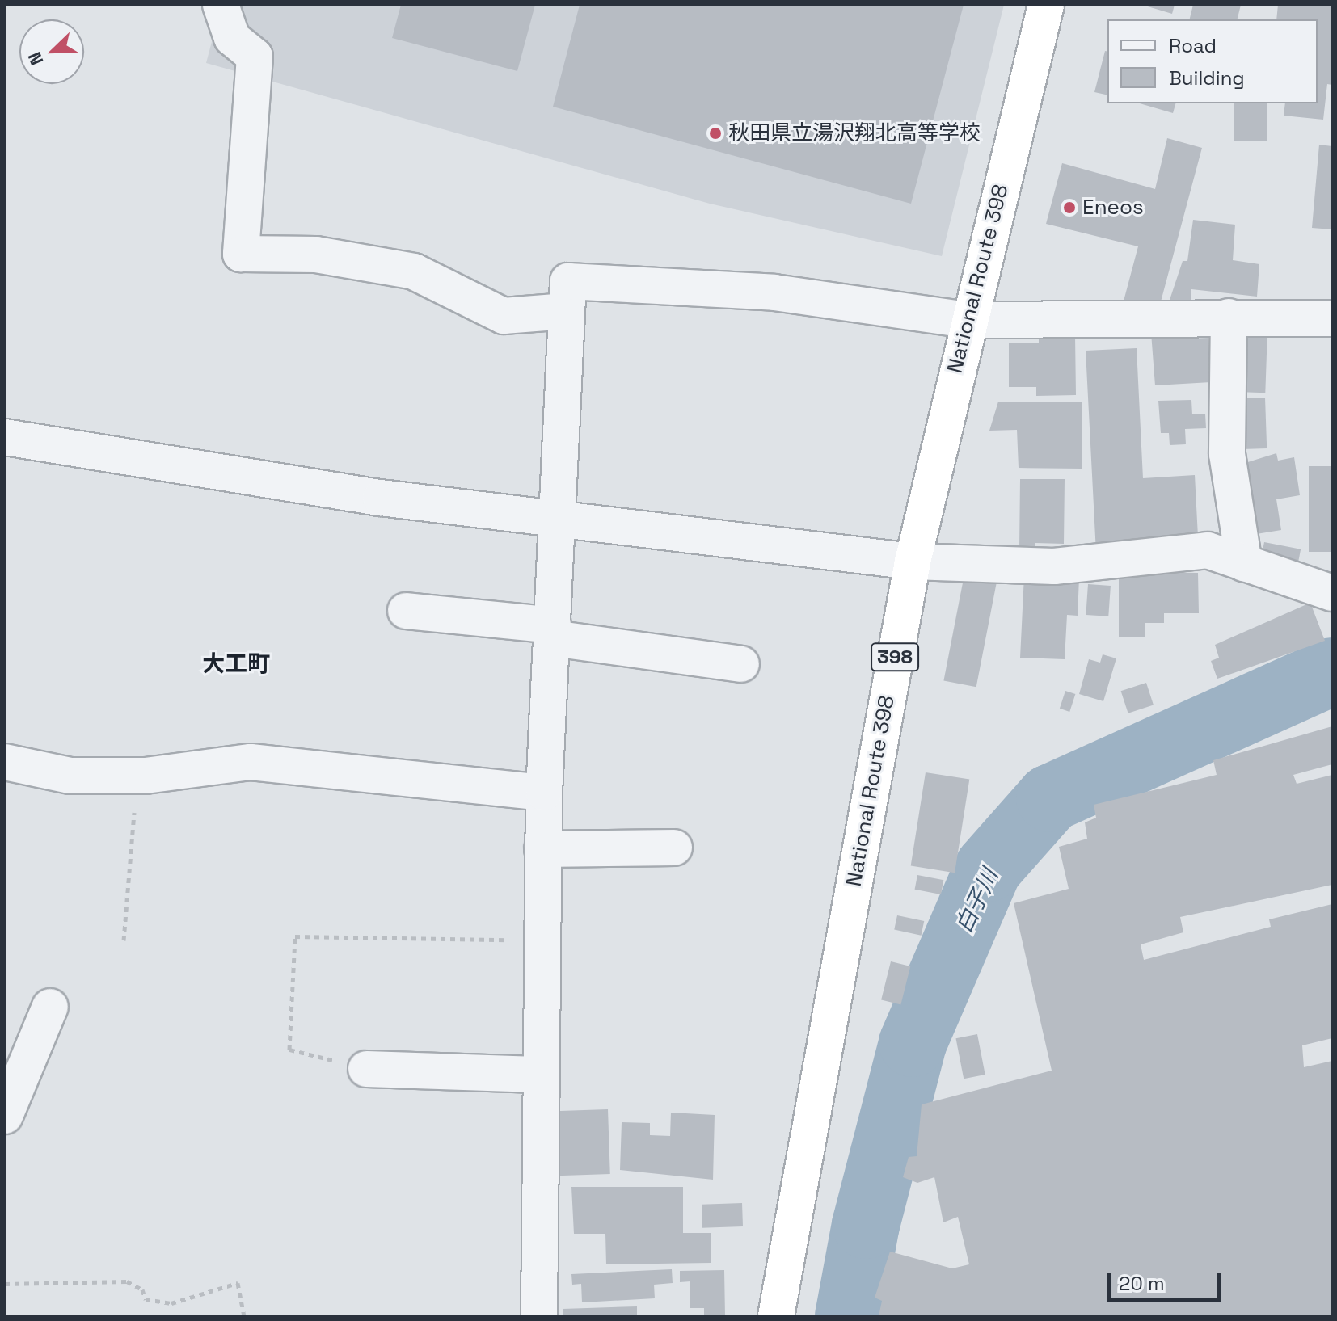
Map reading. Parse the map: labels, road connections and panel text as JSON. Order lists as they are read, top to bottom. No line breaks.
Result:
{"streets":{"highway":["National Route 398","398"]},"districts":["大工町"],"water":["白子川"],"places":["秋田県立湯沢翔北高等学校","Eneos"],"legend":["Road","Building"],"scale_bar":"20 m","north":"bottom left"}
